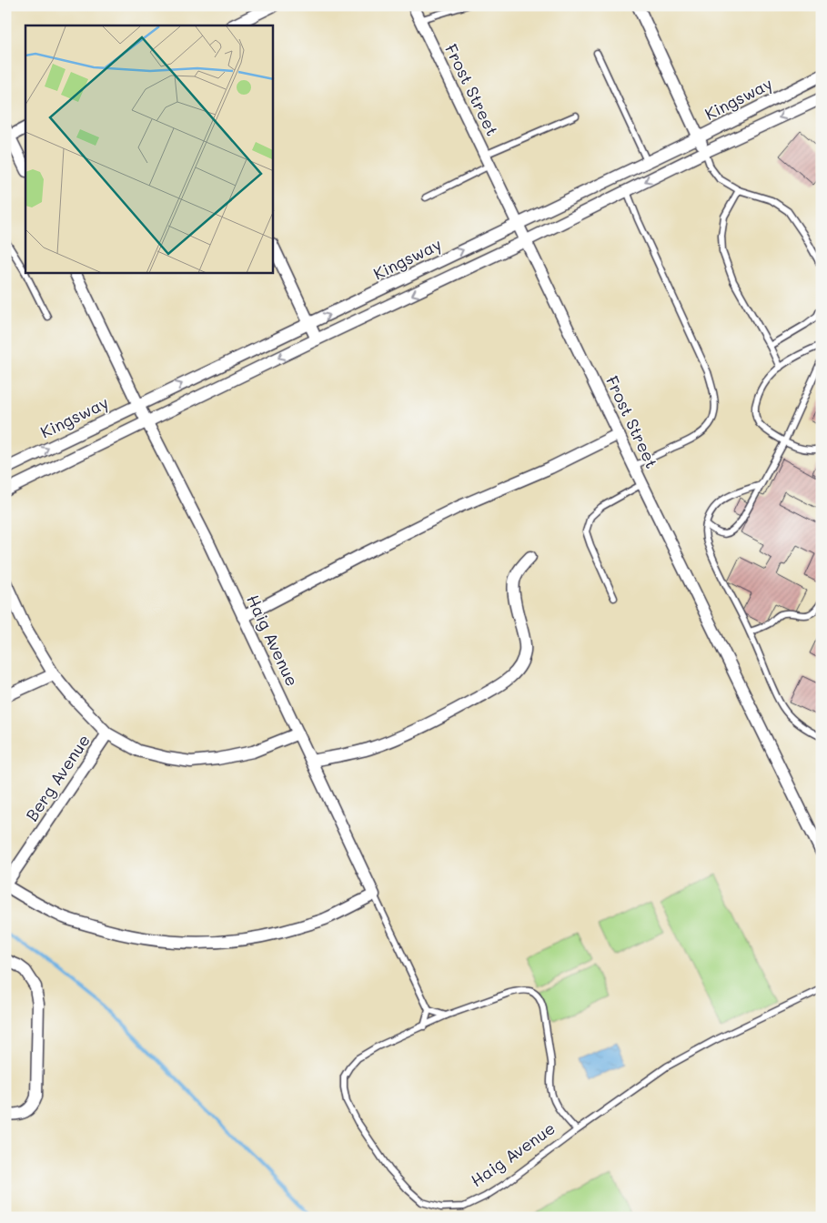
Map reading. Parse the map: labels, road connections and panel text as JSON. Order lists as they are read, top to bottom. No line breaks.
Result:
{"streets":{"street":["Frost Street","Kingsway","Haig Avenue","Berg Avenue"]},"crossings":[["Frost Street","Kingsway"],["Kingsway","Haig Avenue"]]}
